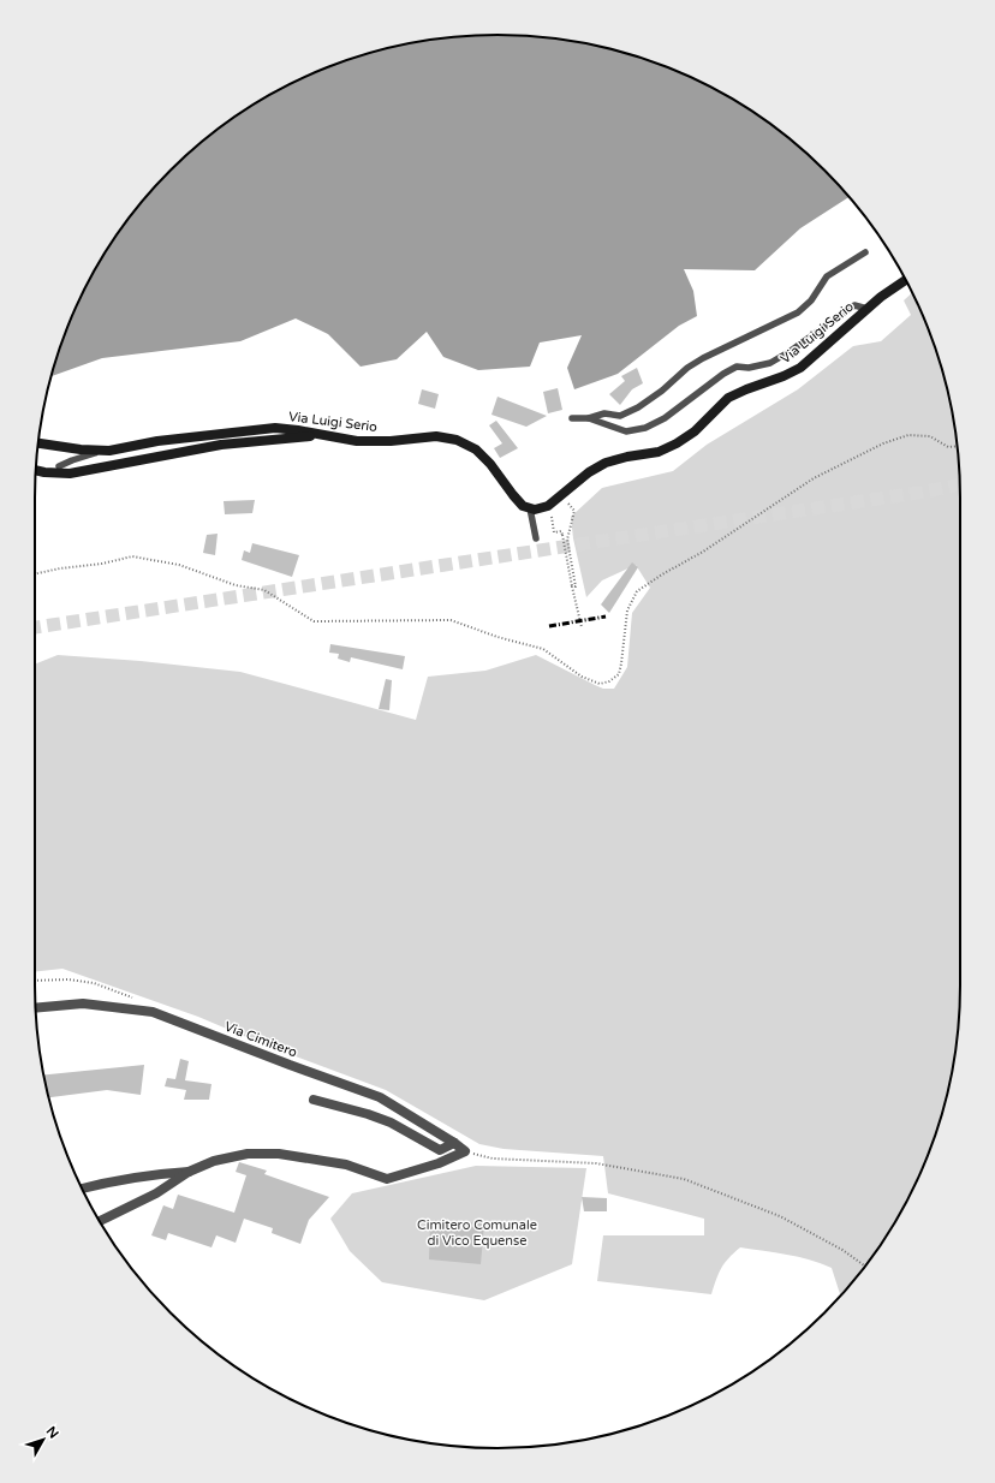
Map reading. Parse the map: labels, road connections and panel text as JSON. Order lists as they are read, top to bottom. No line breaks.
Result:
{"streets":{"main road":["Via Luigi Serio"],"street":["Via Cimitero"]},"parks":["Cimitero Comunale di Vico Equense"],"north":"top right"}
